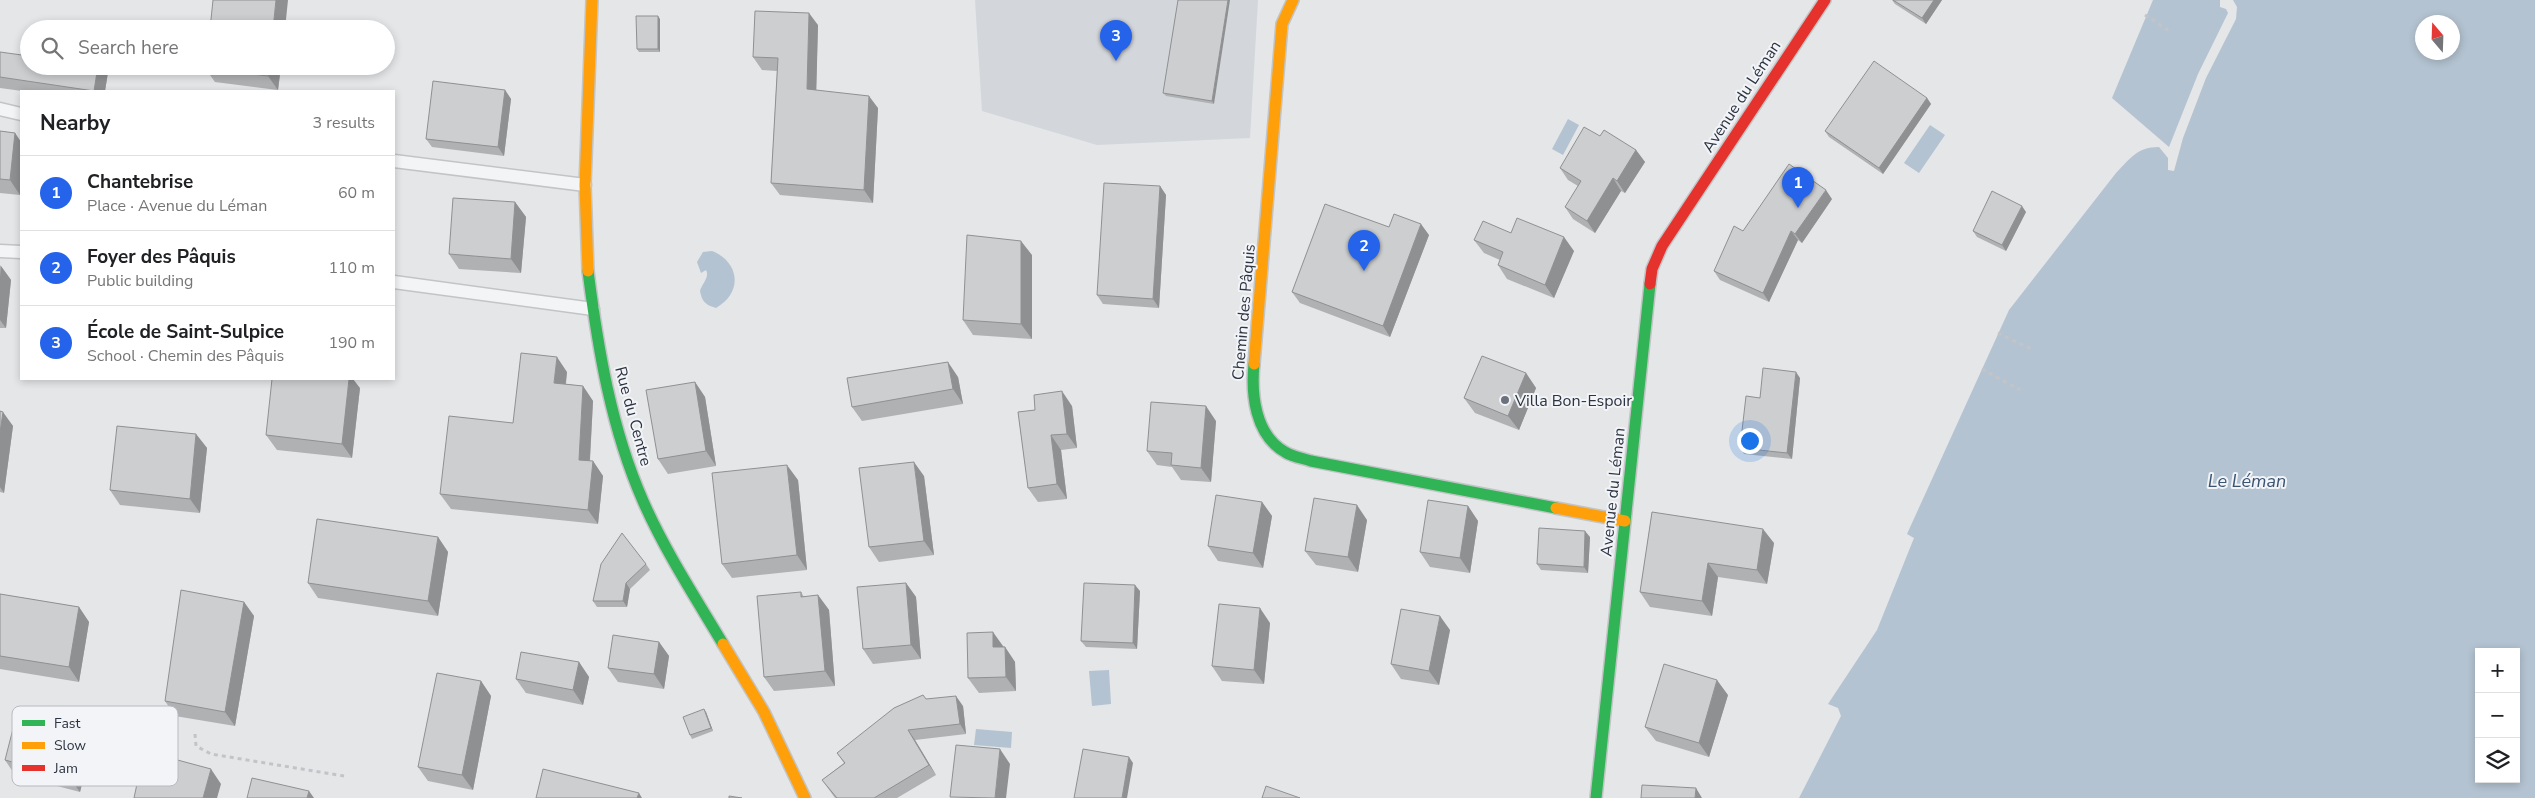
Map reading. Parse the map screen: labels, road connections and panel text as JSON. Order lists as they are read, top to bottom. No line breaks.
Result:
{"streets":{"street":["Avenue du Léman","Chemin des Pâquis","Rue du Centre"]},"crossings":[["Avenue du Léman","Chemin des Pâquis"]],"water":["Le Léman"],"places":["Villa Bon-Espoir"],"legend":["Fast","Slow","Jam"],"north":"top","page":{"pins":["3","1","2"],"search":"Search here","heading":["Nearby","3 results"],"list":[{"mark":"1","name":"Chantebrise","note":"Place · Avenue du Léman","value":"60 m"},{"mark":"2","name":"Foyer des Pâquis","note":"Public building","value":"110 m"},{"mark":"3","name":"École de Saint-Sulpice","note":"School · Chemin des Pâquis","value":"190 m"}],"map_buttons":["+","−"]}}
